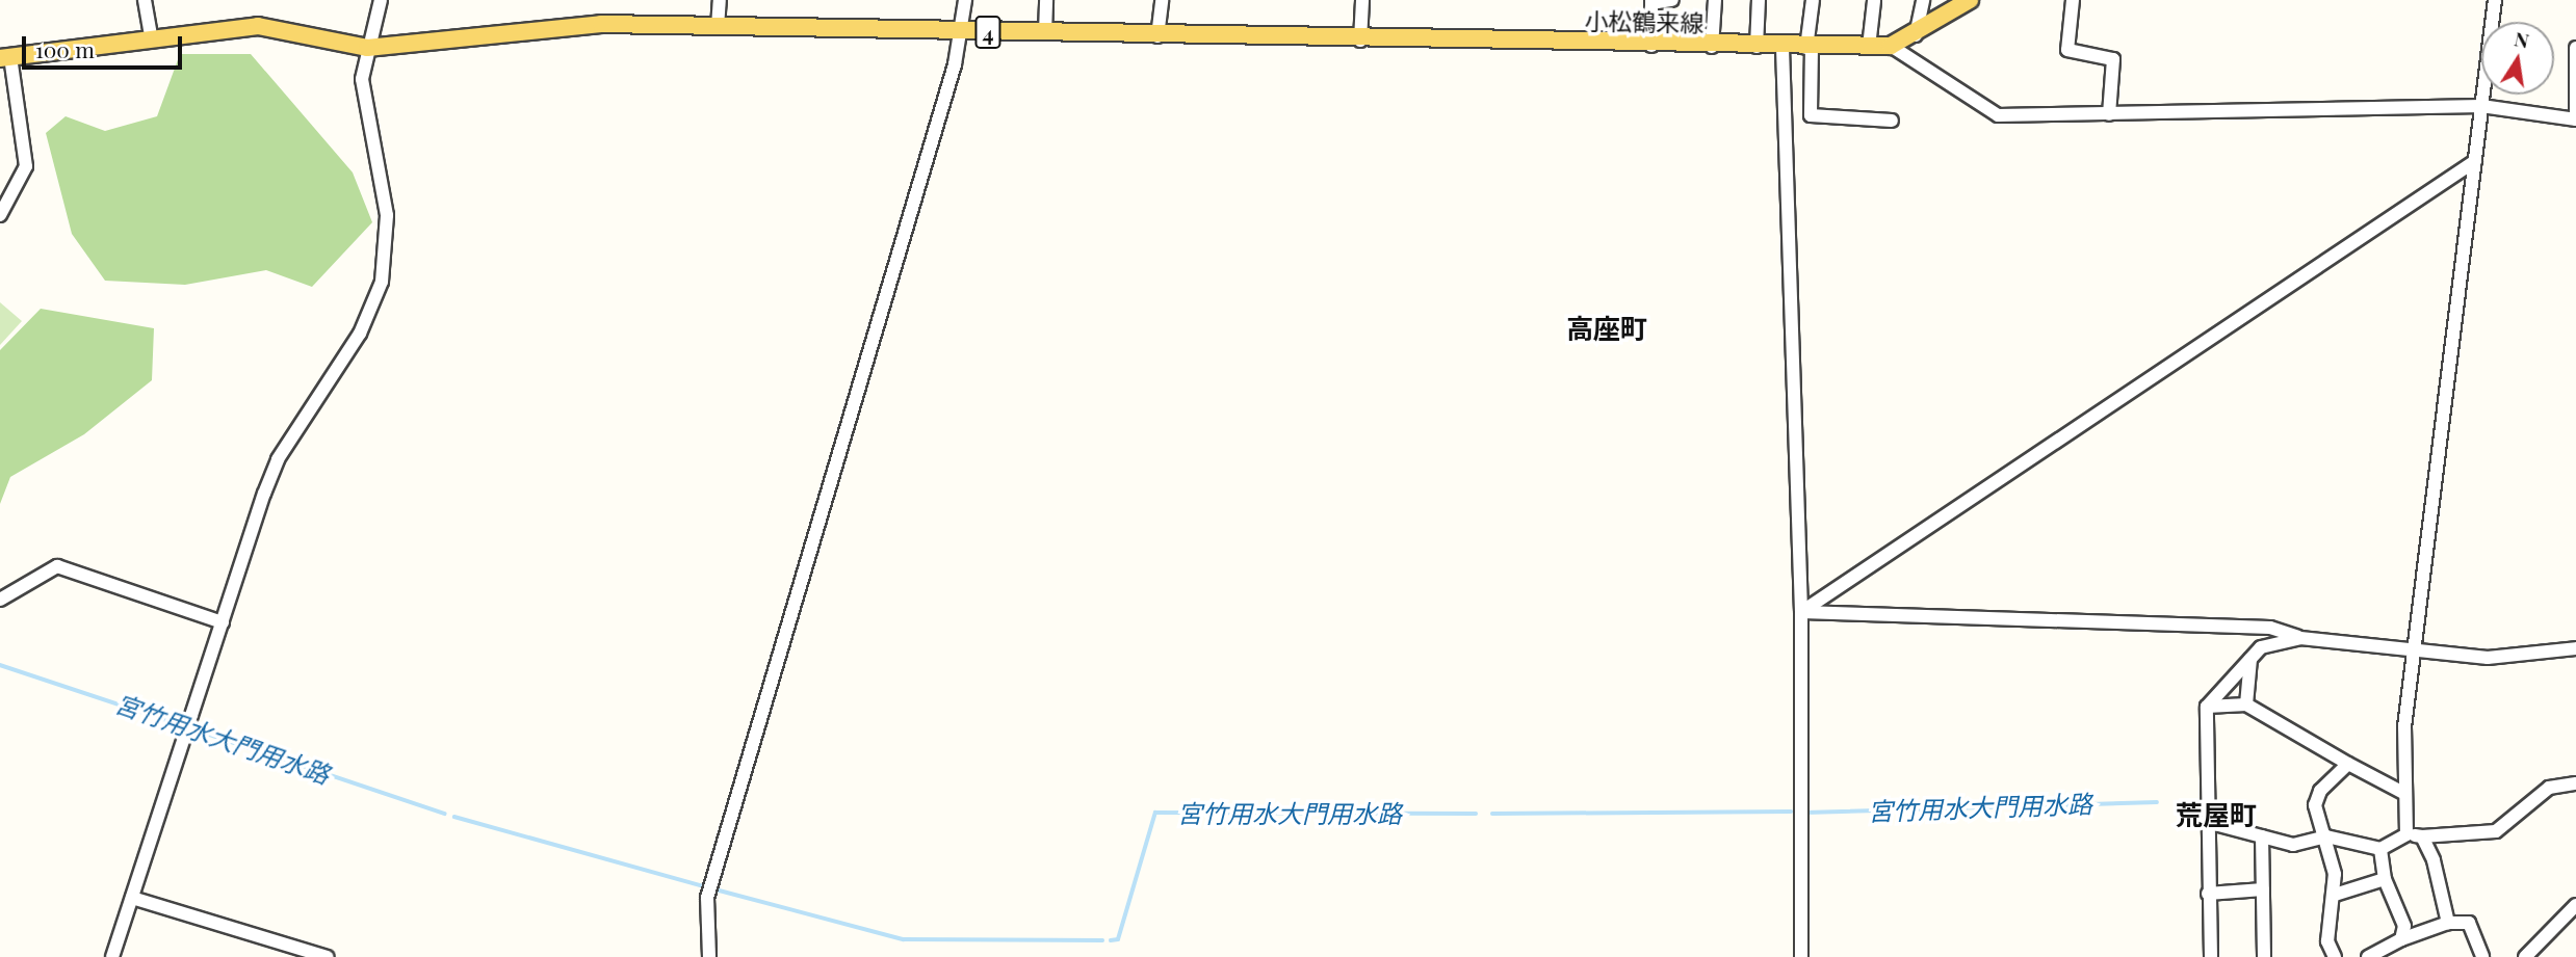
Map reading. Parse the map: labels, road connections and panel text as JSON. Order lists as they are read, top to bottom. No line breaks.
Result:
{"streets":{"main road":["小松鶴来線","4"]},"districts":["高座町","荒屋町"],"water":["宮竹用水大門用水路"],"scale_bar":"100 m","north":"top"}
